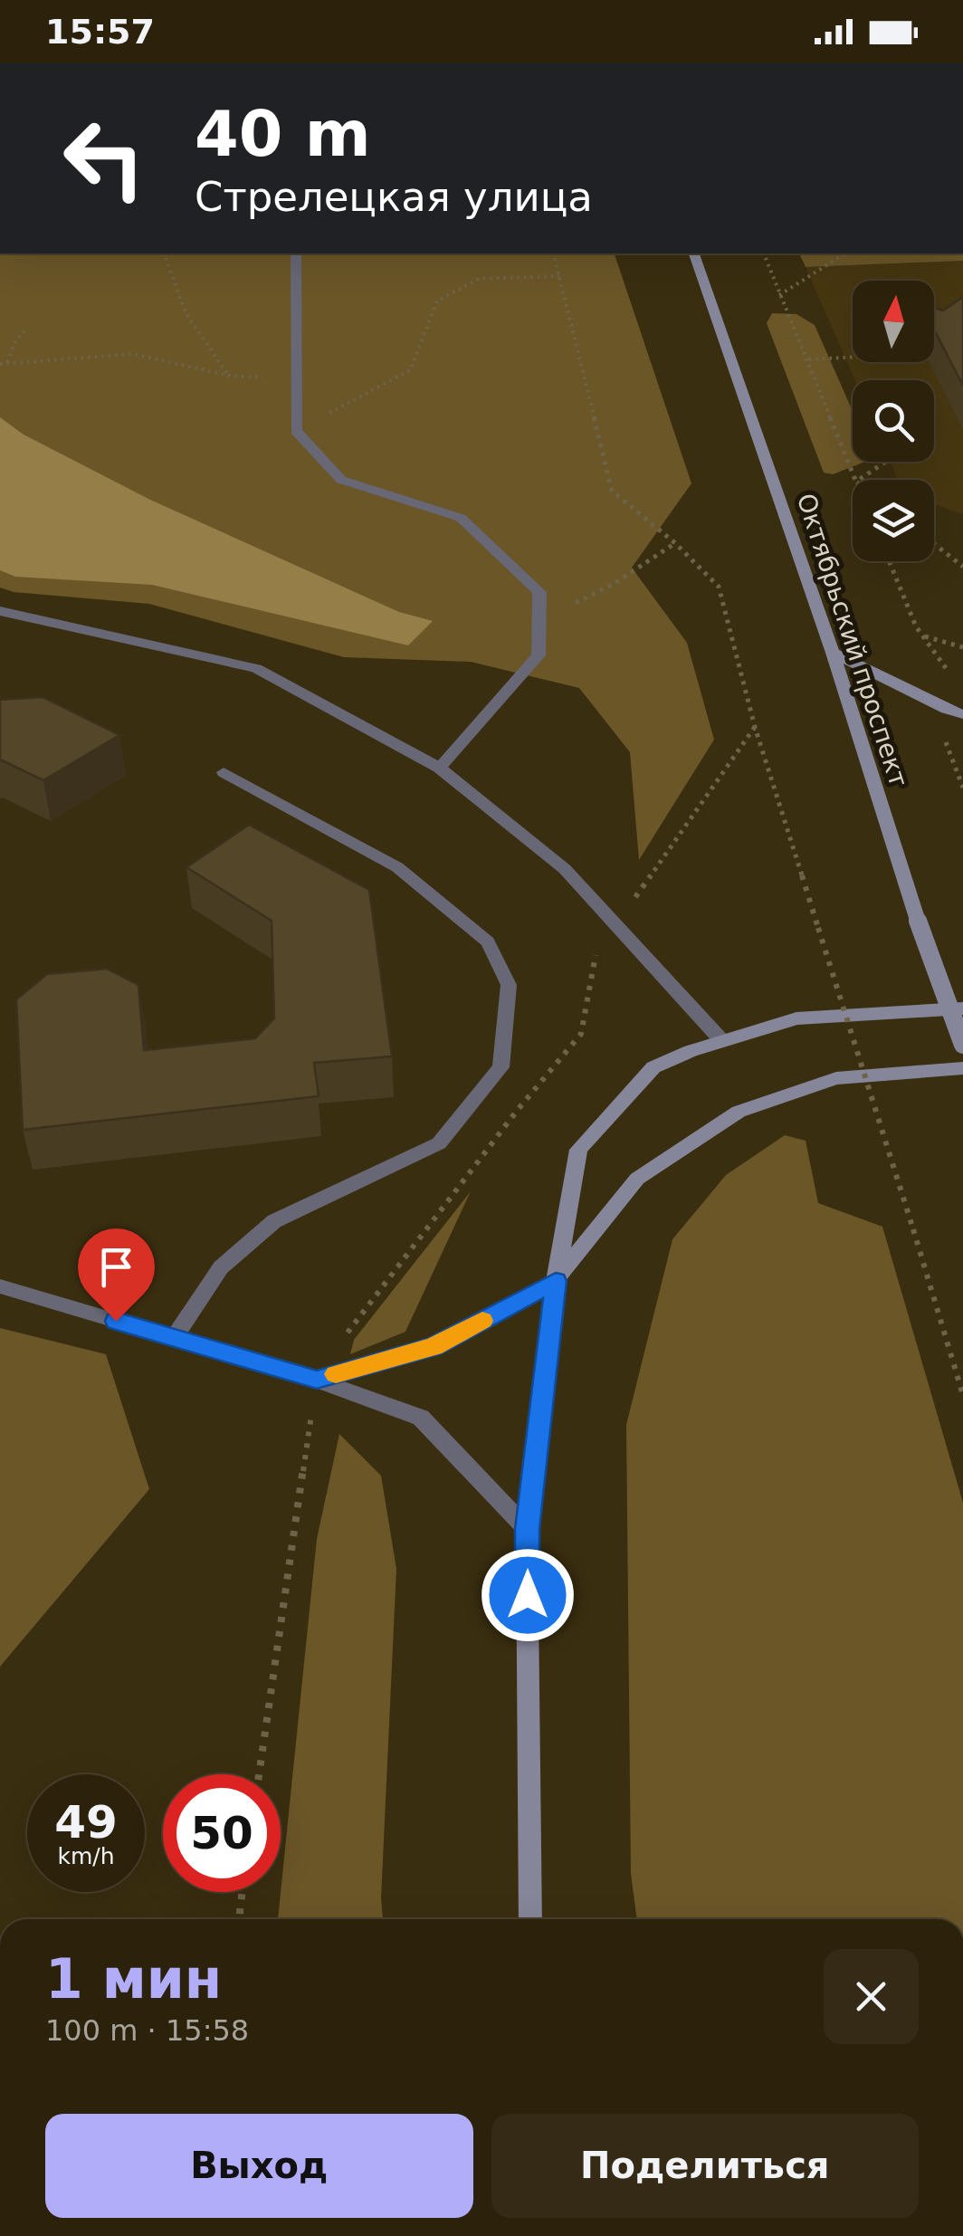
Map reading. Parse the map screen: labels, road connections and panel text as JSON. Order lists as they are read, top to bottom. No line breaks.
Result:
{"streets":{"main road":["Октябрьский проспект"]},"north":"top","page":{"status":"15:57","turn":["40 m","Стрелецкая улица"],"speed":"49 km/h","limit":"50","heading":["1 мин","100 m · 15:58"],"buttons":["Выход","Поделиться"]}}
